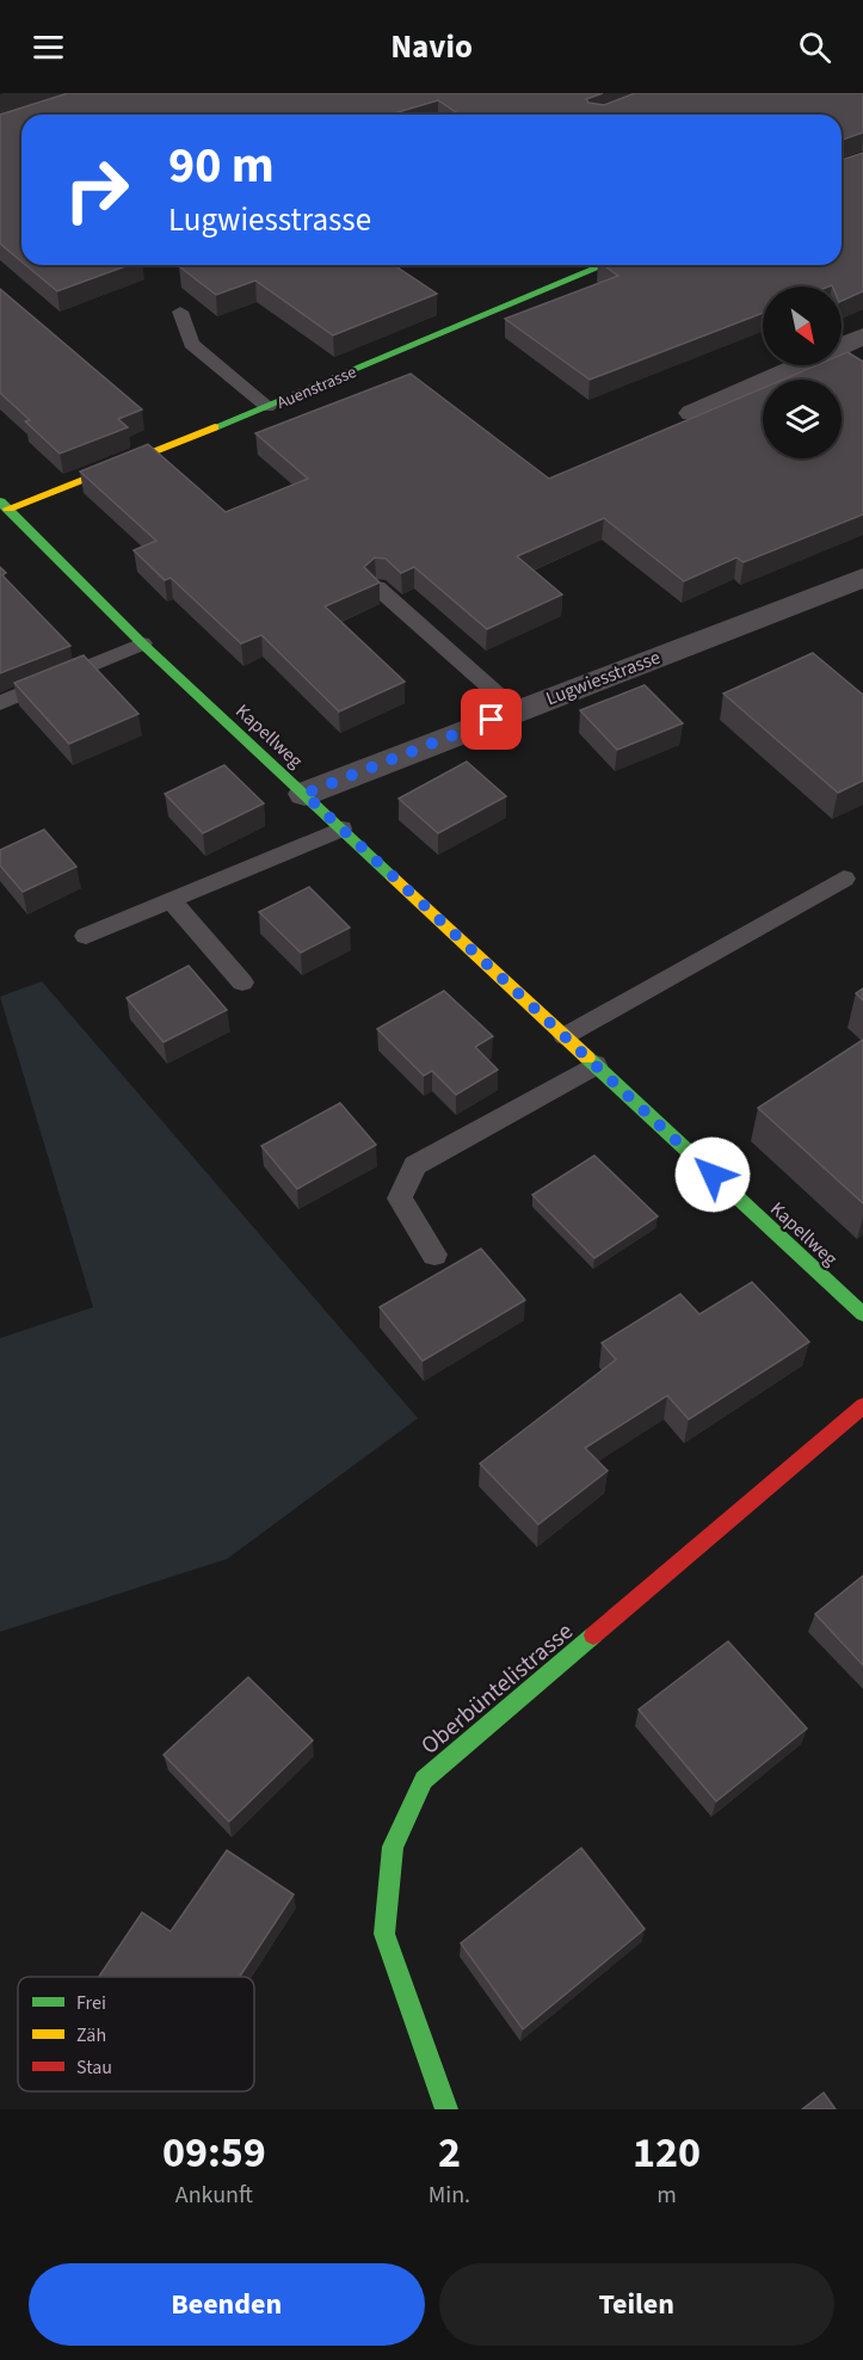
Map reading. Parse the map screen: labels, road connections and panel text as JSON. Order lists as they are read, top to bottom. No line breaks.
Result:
{"streets":{"street":["Auenstrasse","Lugwiesstrasse","Kapellweg","Oberbüntelistrasse"]},"crossings":[["Auenstrasse","Kapellweg"],["Lugwiesstrasse","Kapellweg"]],"legend":["Frei","Zäh","Stau"],"north":"bottom right","page":{"header":"Navio","turn":["90 m","Lugwiesstrasse"],"eta":["09:59","Ankunft","2","Min.","120","m"],"buttons":["Beenden","Teilen"]}}
